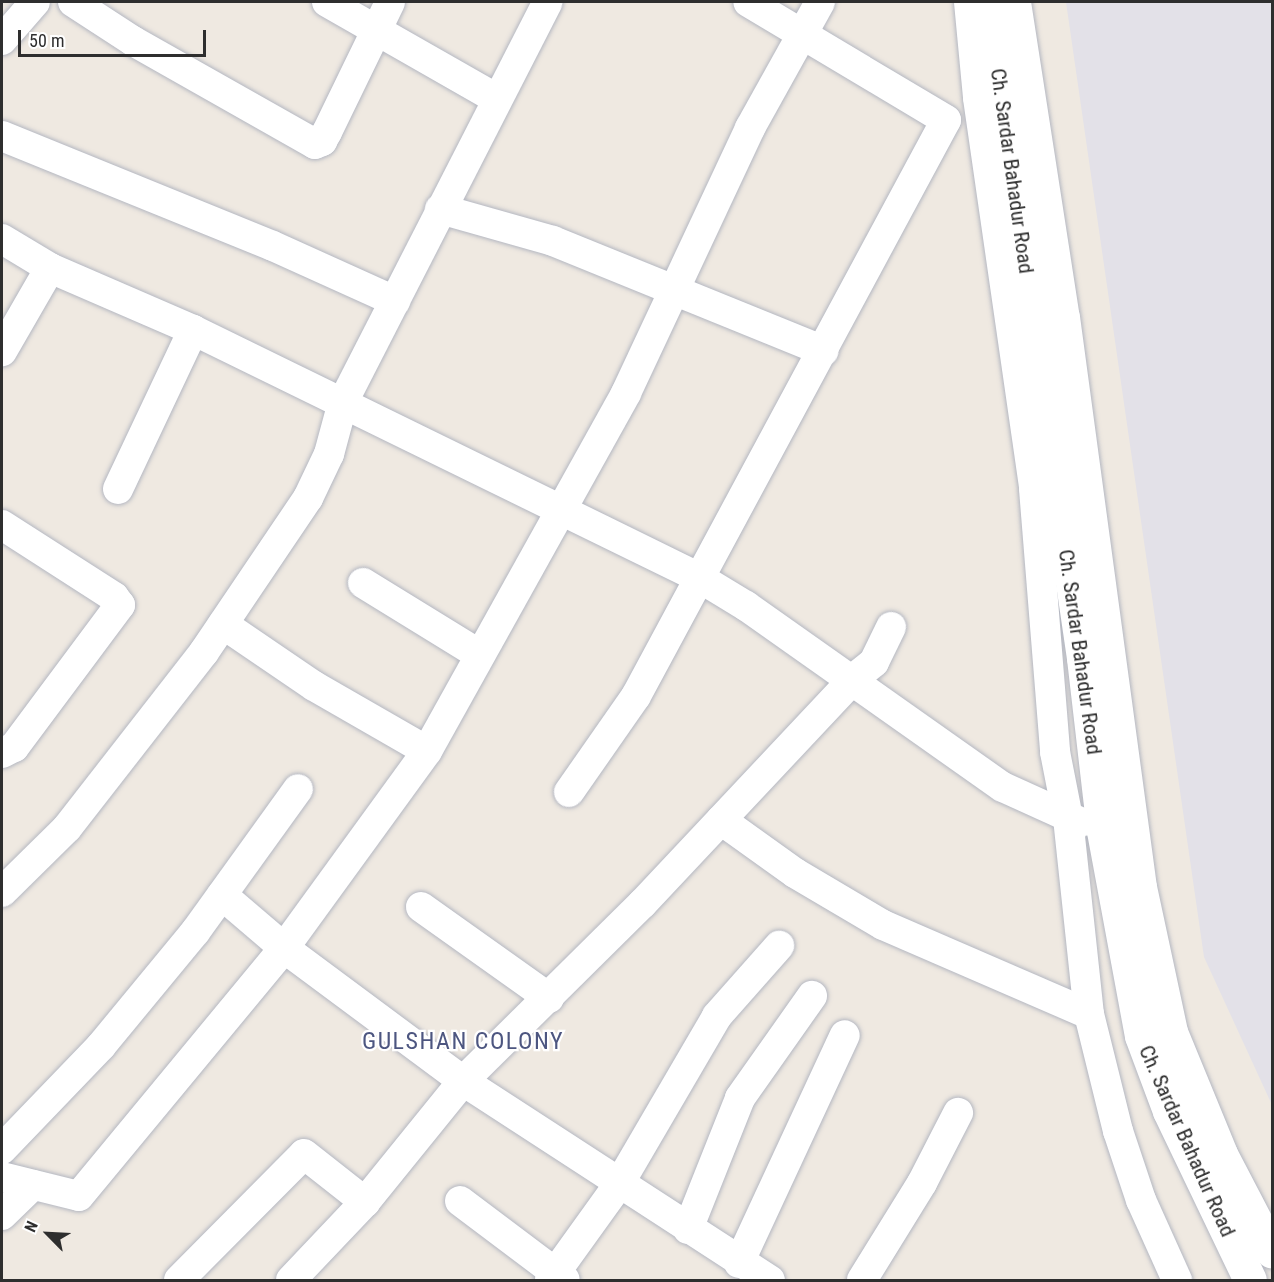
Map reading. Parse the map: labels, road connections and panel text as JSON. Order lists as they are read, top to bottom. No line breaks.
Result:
{"streets":{"main road":["Ch. Sardar Bahadur Road"]},"districts":["GULSHAN COLONY"],"scale_bar":"50 m","north":"top left"}
